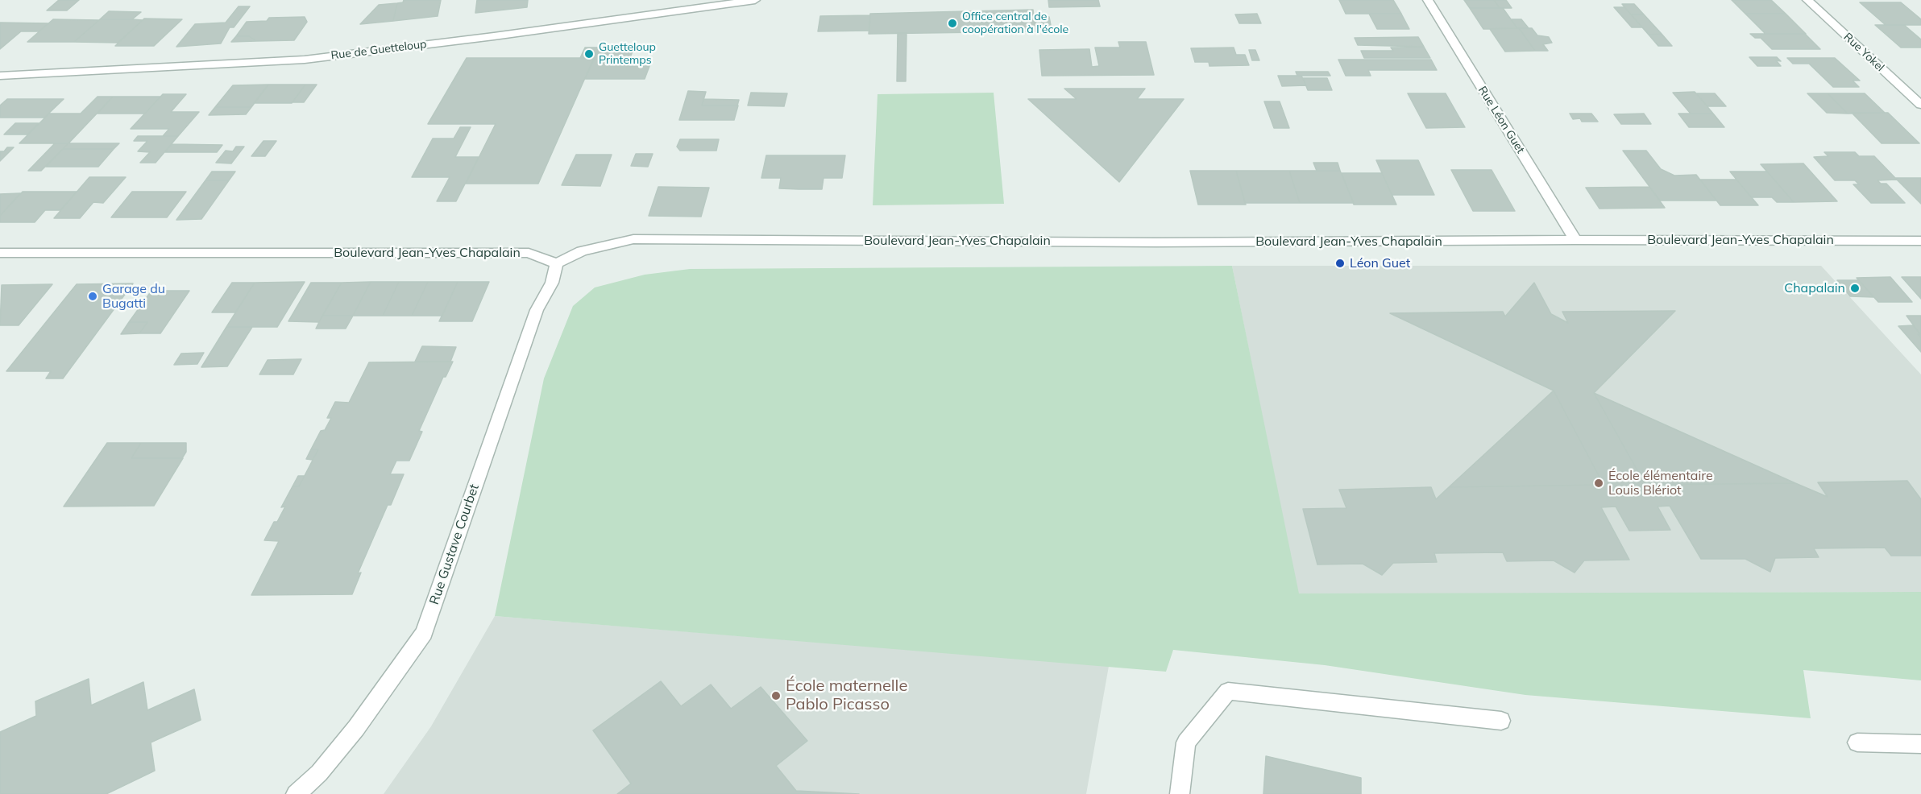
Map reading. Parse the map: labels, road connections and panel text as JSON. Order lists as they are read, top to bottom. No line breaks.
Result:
{"streets":{"street":["Rue de Guetteloup","Rue Yokel","Rue Léon Guet","Boulevard Jean-Yves Chapalain","Rue Gustave Courbet"]},"crossings":[["Rue Léon Guet","Boulevard Jean-Yves Chapalain"],["Boulevard Jean-Yves Chapalain","Rue Gustave Courbet"]],"places":["Office central de coopération à l'école","Guetteloup Printemps","Léon Guet","Chapalain","Garage du Bugatti","École élémentaire Louis Blériot","École maternelle Pablo Picasso"]}
